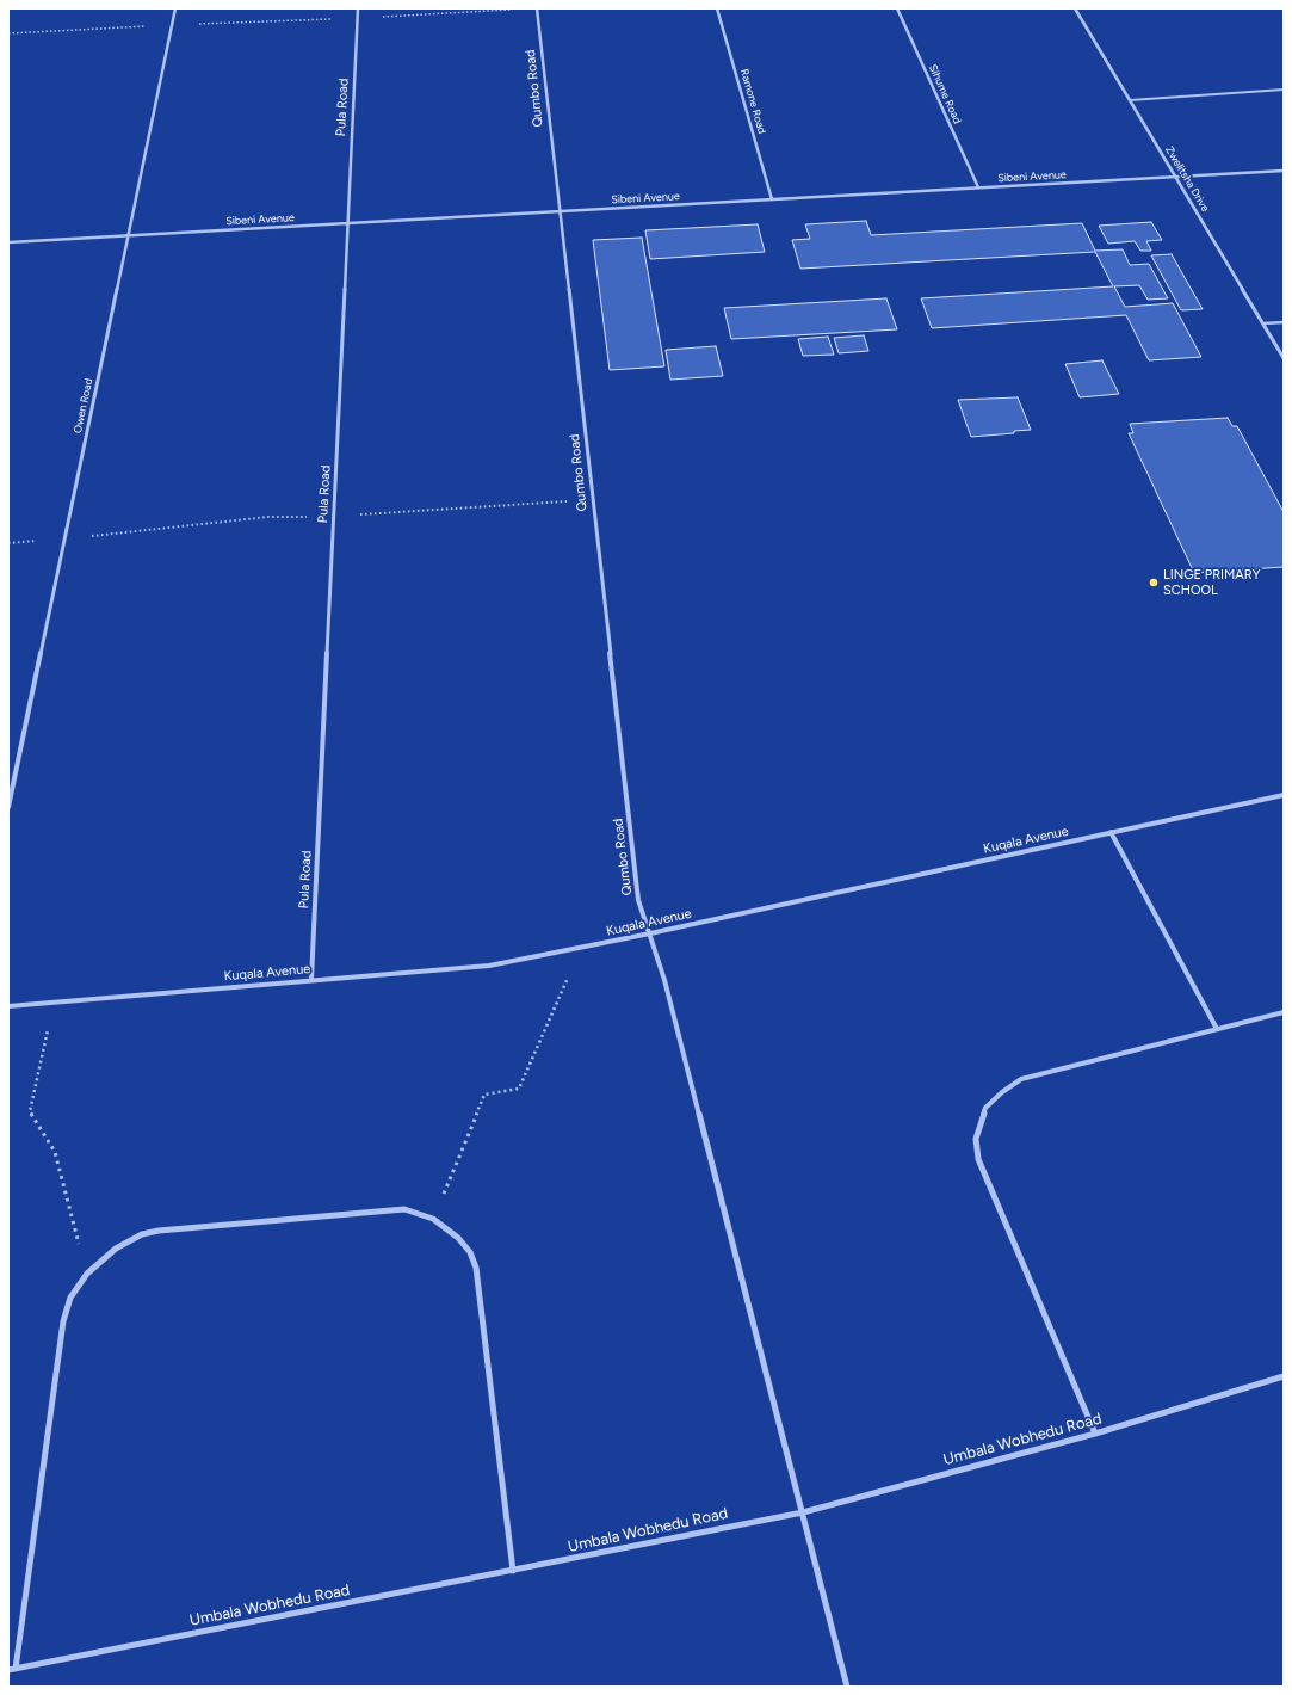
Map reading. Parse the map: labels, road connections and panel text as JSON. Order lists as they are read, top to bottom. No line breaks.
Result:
{"streets":{"street":["Qumbo Road","Sihume Road","Ramone Road","Pula Road","Sibeni Avenue","Zwelitsha Drive","Owen Road","Kuqala Avenue","Umbala Wobhedu Road"]},"crossings":[["Qumbo Road","Sibeni Avenue"],["Qumbo Road","Kuqala Avenue"],["Qumbo Road","Umbala Wobhedu Road"],["Sihume Road","Sibeni Avenue"],["Ramone Road","Sibeni Avenue"],["Pula Road","Sibeni Avenue"],["Pula Road","Kuqala Avenue"],["Sibeni Avenue","Zwelitsha Drive"],["Sibeni Avenue","Owen Road"]],"places":["LINGE PRIMARY SCHOOL"]}
